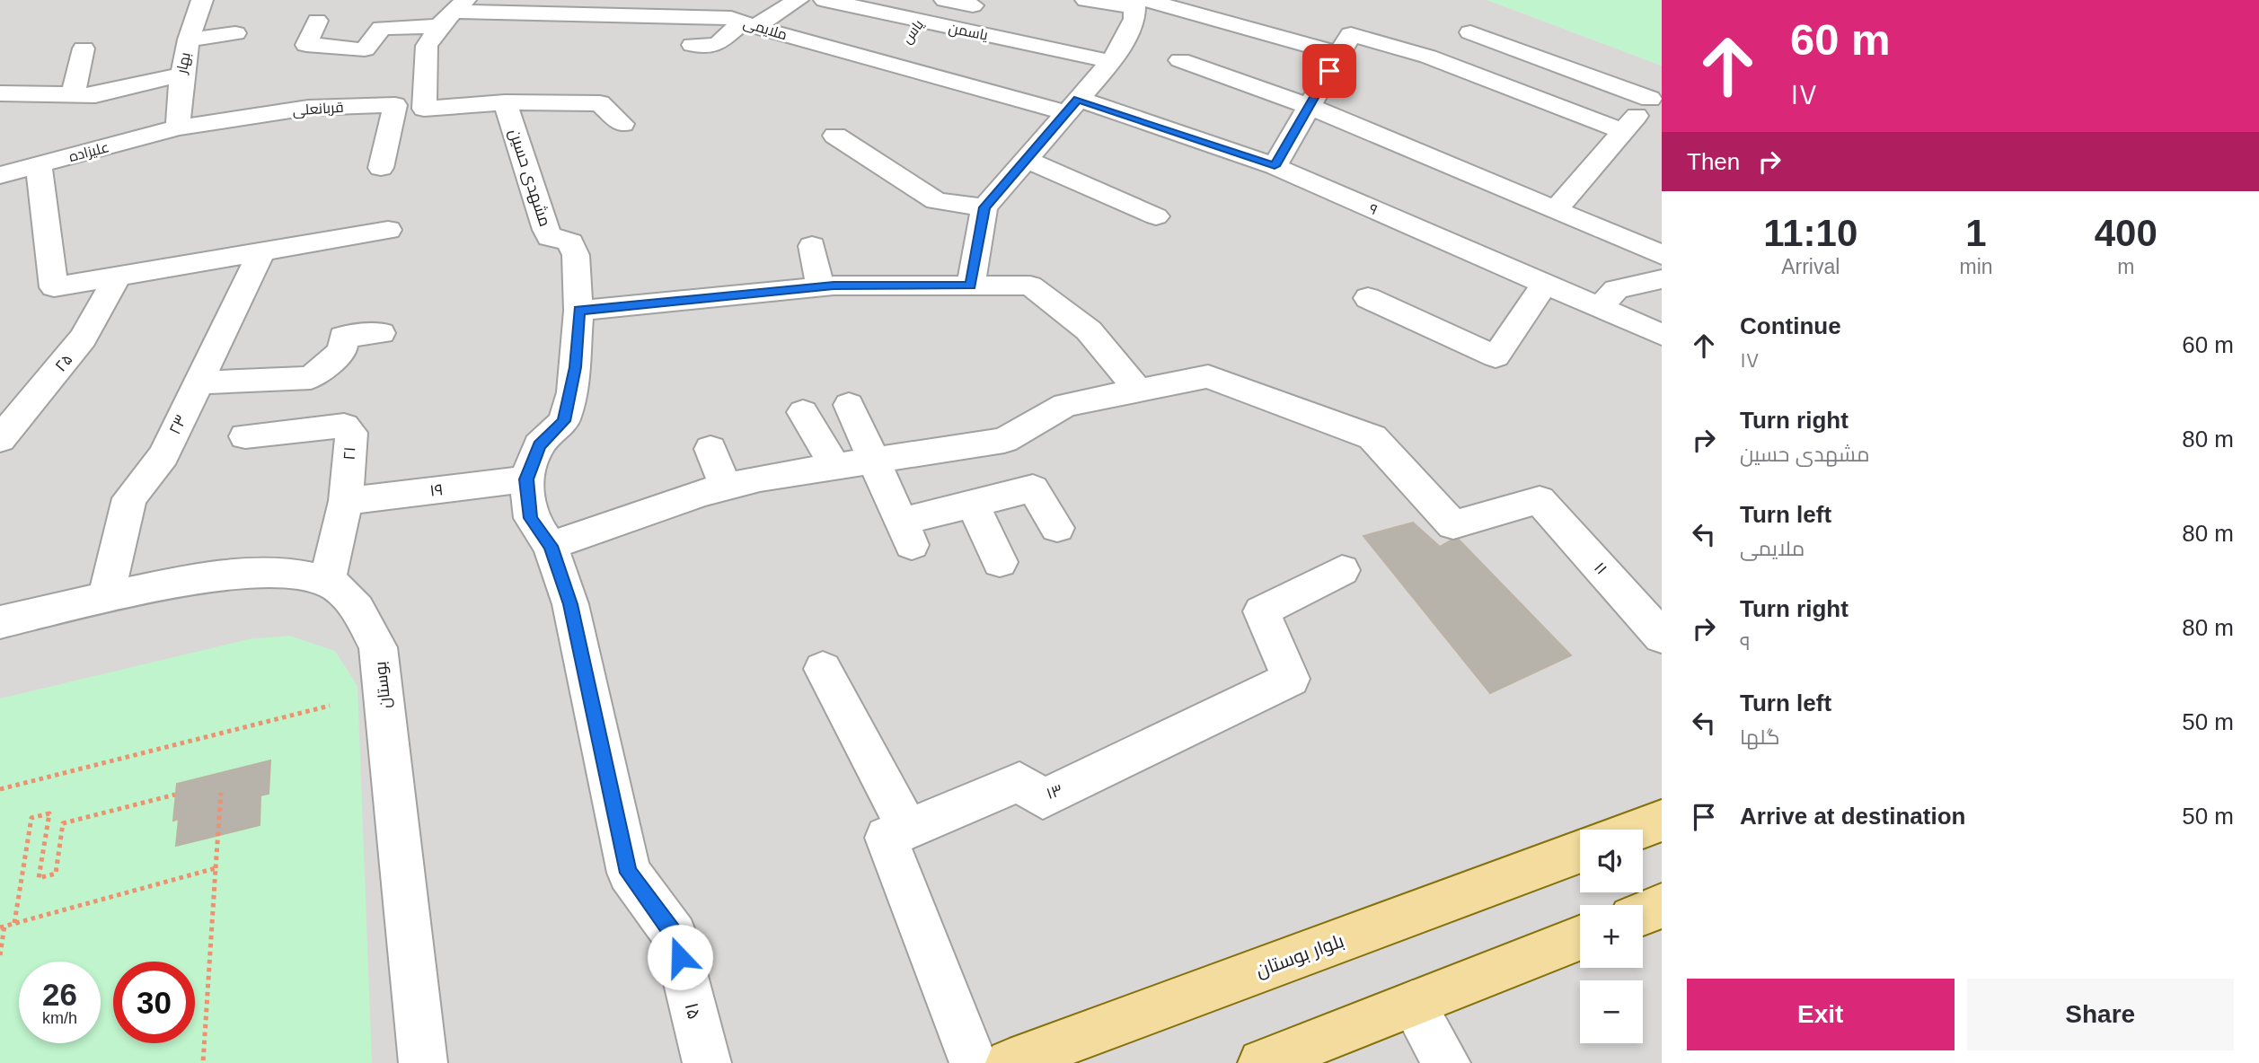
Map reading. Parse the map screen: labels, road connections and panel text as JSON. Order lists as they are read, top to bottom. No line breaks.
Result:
{"streets":{"main road":["بلوار بوستان"],"street":["ملایمی","یاس","یاسمن","بهار","قربانعلی","علیزاده","مشهدی حسین","۹","۲۵","۲۳","۲۱","۱۹","۱۱","بوستان","۱۳","۱۵"]},"crossings":[["ملایمی","یاس"],["ملایمی","یاسمن"],["ملایمی","۹"],["یاس","یاسمن"],["بهار","قربانعلی"],["بهار","علیزاده"],["قربانعلی","علیزاده"],["۲۱","۱۹"],["۲۱","بوستان"],["۱۹","۱۵"]],"page":{"turn":["60 m","۱۷"],"then":"Then","eta":["11:10","Arrival","1","min","400","m"],"list":[{"name":"Continue","note":"۱۷","value":"60 m"},{"name":"Turn right","note":"مشهدی حسین","value":"80 m"},{"name":"Turn left","note":"ملایمی","value":"80 m"},{"name":"Turn right","note":"۹","value":"80 m"},{"name":"Turn left","note":"گلها","value":"50 m"},{"name":"Arrive at destination","value":"50 m"}],"map_buttons":["+","−"],"speed":"26 km/h","limit":"30","buttons":["Exit","Share"]}}
